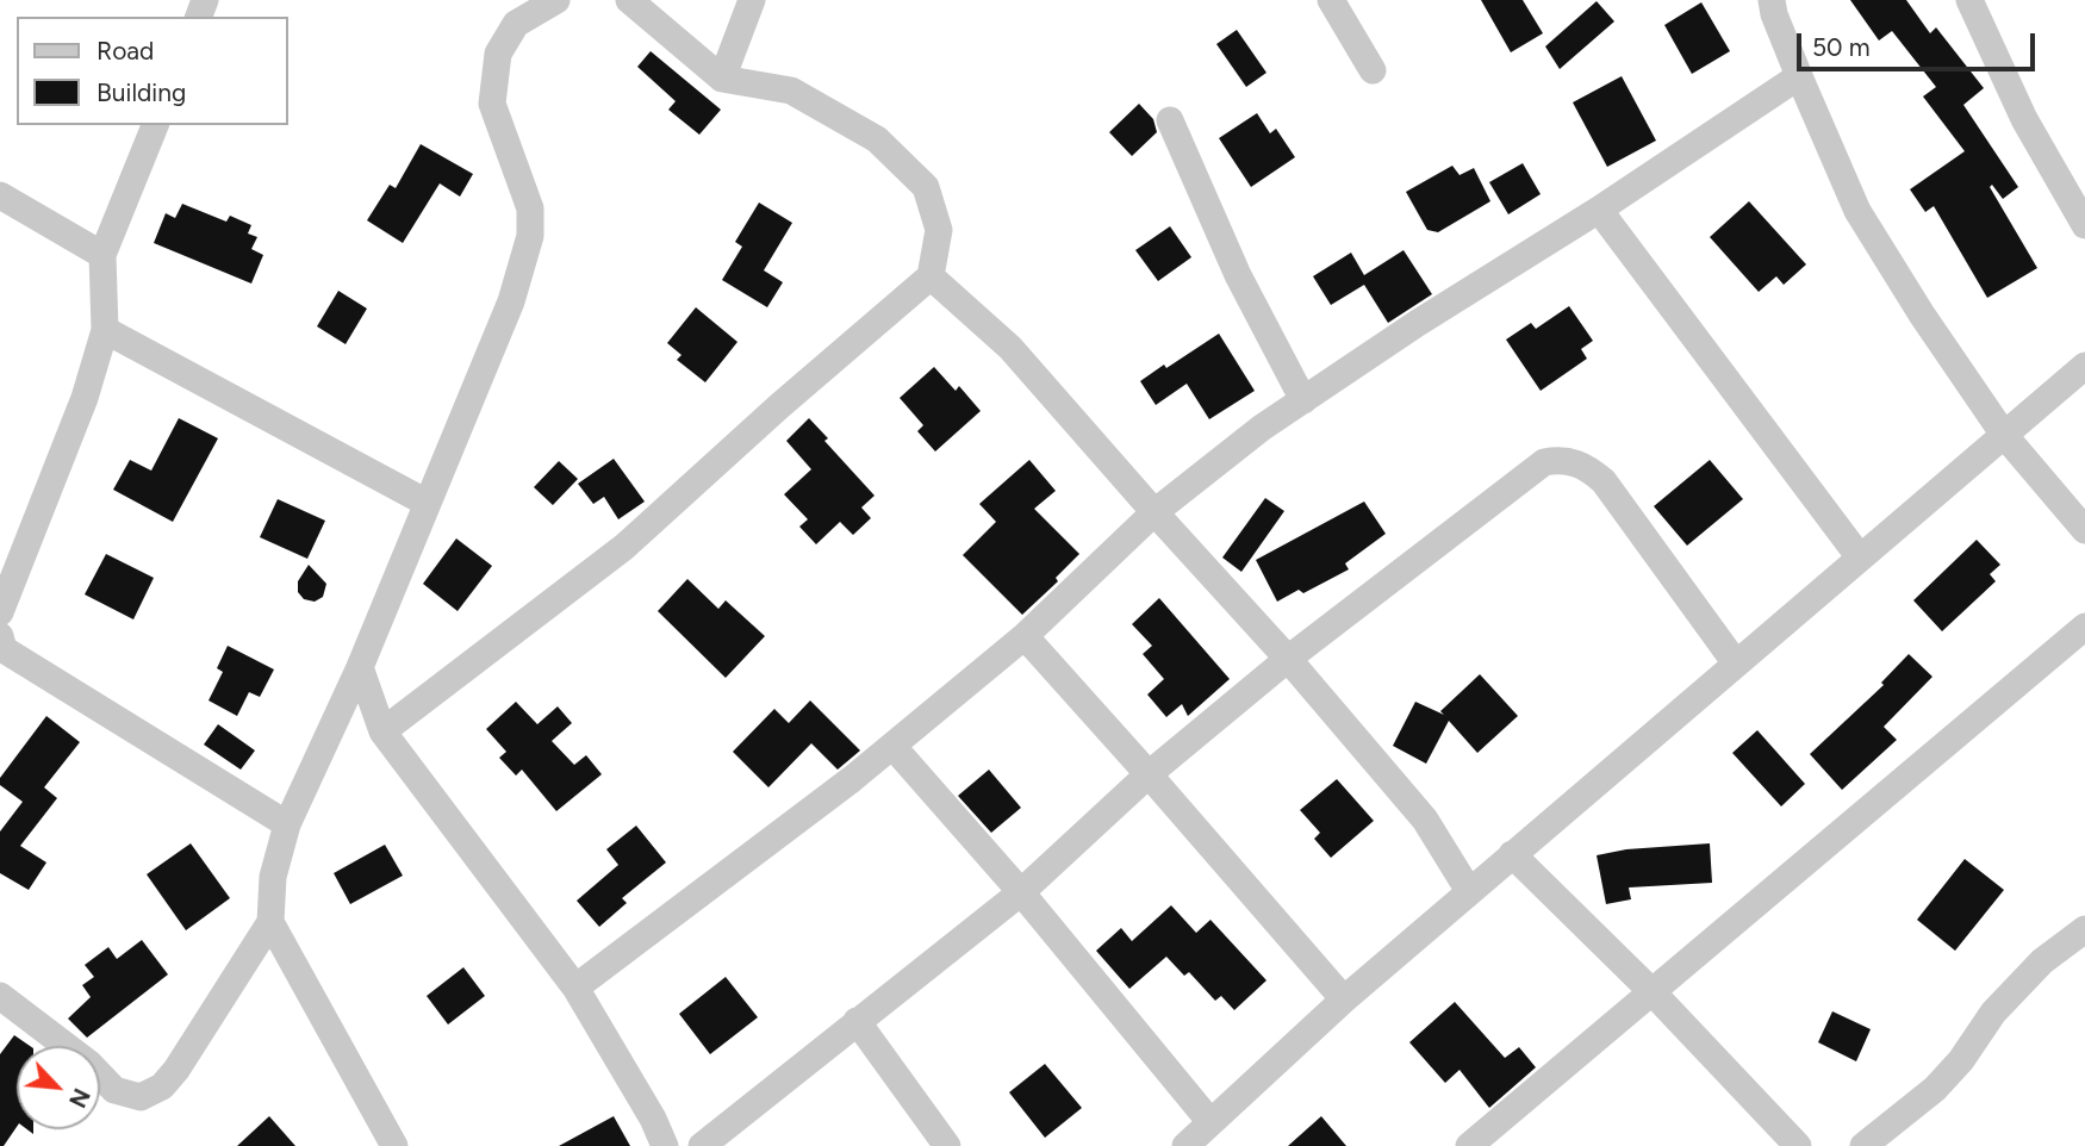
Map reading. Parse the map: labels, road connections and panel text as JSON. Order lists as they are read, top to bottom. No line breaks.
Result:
{"legend":["Road","Building"],"scale_bar":"50 m","north":"bottom right"}
